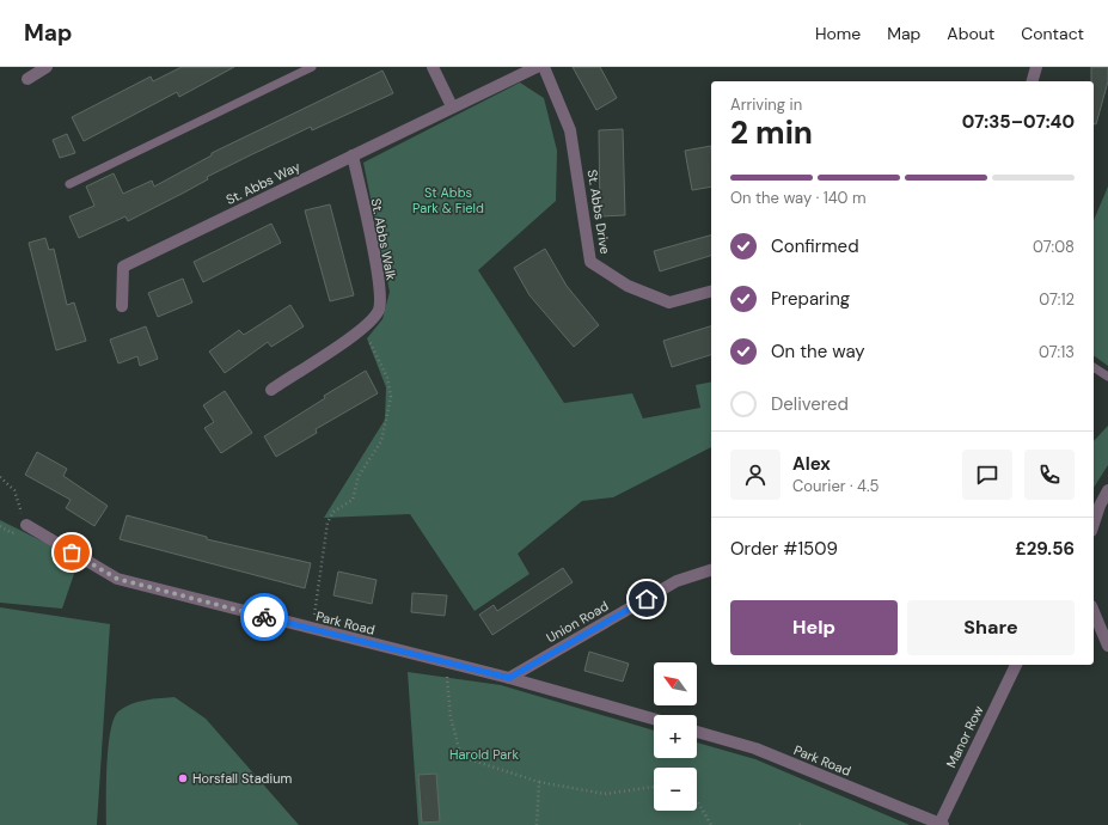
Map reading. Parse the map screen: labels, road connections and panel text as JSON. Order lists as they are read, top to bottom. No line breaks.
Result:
{"streets":{"street":["St. Abbs Way","St. Abbs Drive","St. Abbs Walk","Union Road","Park Road","Manor Row"]},"crossings":[["St. Abbs Way","St. Abbs Walk"],["Union Road","Park Road"],["Park Road","Manor Row"]],"parks":["St Abbs Park & Field","Harold Park"],"places":["Horsfall Stadium"],"north":"top left","page":{"header":"Map","nav":["Home","Map","About","Contact"],"heading":["2 min","Arriving in","07:35–07:40"],"panel":["Alex","Courier · 4.5","Order #1509","£29.56"],"bar":"On the way · 140 m","list":[["Confirmed","07:08"],["Preparing","07:12"],["On the way","07:13"],"Delivered"],"buttons":["Help","Share"],"map_buttons":["+","−"]}}
